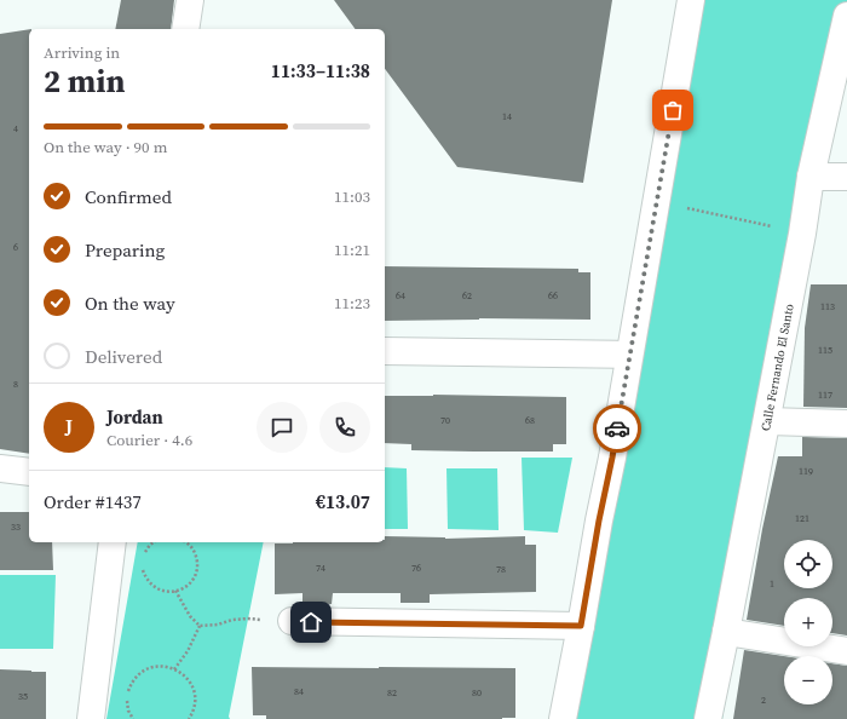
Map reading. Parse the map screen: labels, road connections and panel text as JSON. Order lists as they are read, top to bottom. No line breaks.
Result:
{"streets":{"street":["Calle Fernando El Santo"]},"house_numbers":["14","4","6","64","62","66","113","115","8","117","70","68","119","121","33","74","76","78","1","84","82","80","35","2"],"page":{"heading":["2 min","Arriving in","11:33–11:38"],"panel":["Jordan","Courier · 4.6","Order #1437","€13.07"],"bar":"On the way · 90 m","list":[["Confirmed","11:03"],["Preparing","11:21"],["On the way","11:23"],"Delivered"],"round":"J","map_buttons":["+","−"]}}
